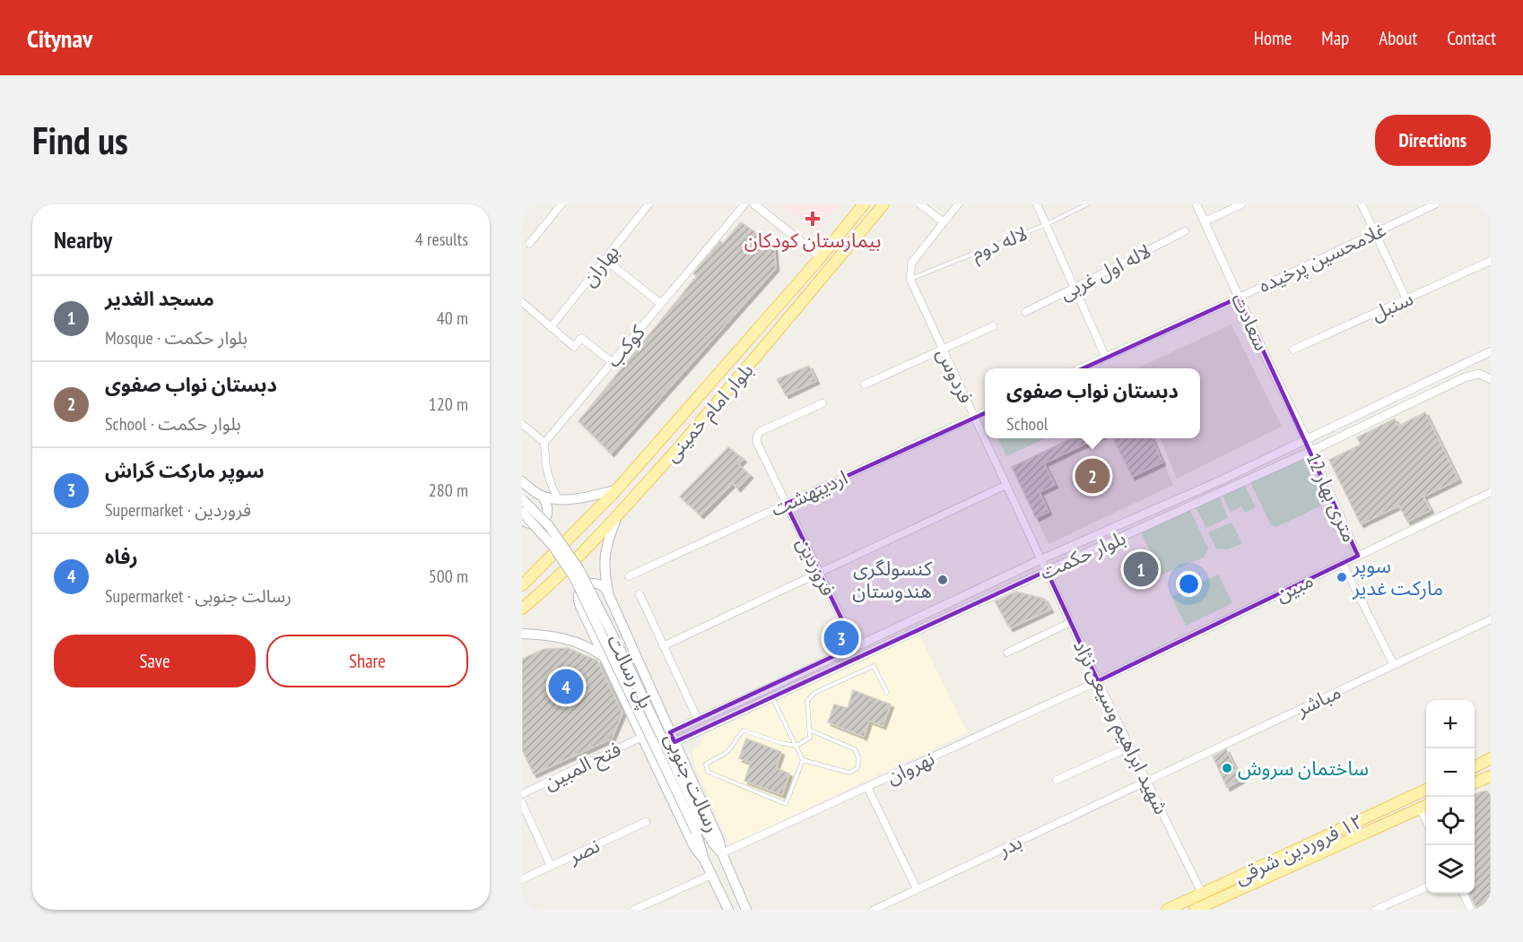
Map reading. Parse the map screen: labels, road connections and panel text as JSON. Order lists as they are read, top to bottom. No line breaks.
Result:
{"streets":{"main road":["بلوار امام خمینی","پل رسالت","رسالت جنوبی","١٢ فروردین شرقی"],"street":["غلامحسین پرخیده","بهاران","لاله اول غربی","سنبل","سعادت","کوکب","فردوس","اردیبهشت","12 متری بهار","بلوار حکمت","فروردین","مبین","مباشر","شهید ابراهیم وسیعی نژاد","فتح المبین","نهروان","بدر","نصر"],"lane":["لاله دوم"]},"crossings":[["لاله دوم","فردوس"],["غلامحسین پرخیده","سعادت"],["سعادت","12 متری بهار"],["سعادت","بلوار حکمت"],["فردوس","اردیبهشت"],["فردوس","بلوار حکمت"],["فردوس","شهید ابراهیم وسیعی نژاد"],["بلوار امام خمینی","رسالت جنوبی"],["اردیبهشت","فروردین"],["12 متری بهار","بلوار حکمت"],["12 متری بهار","مبین"],["بلوار حکمت","فروردین"],["بلوار حکمت","شهید ابراهیم وسیعی نژاد"],["بلوار حکمت","رسالت جنوبی"],["مبین","شهید ابراهیم وسیعی نژاد"],["مبین","نهروان"],["پل رسالت","نهروان"],["پل رسالت","رسالت جنوبی"],["مباشر","شهید ابراهیم وسیعی نژاد"],["مباشر","بدر"],["شهید ابراهیم وسیعی نژاد","نهروان"],["شهید ابراهیم وسیعی نژاد","بدر"],["شهید ابراهیم وسیعی نژاد","١٢ فروردین شرقی"],["فتح المبین","رسالت جنوبی"],["نهروان","رسالت جنوبی"]],"places":{"health":["بیمارستان کودکان"],"other":["سوپر مارکت غدیر","کنسولگری هندوستان","ساختمان سروش"]},"page":{"header":"Citynav","nav":["Home","Map","About","Contact"],"buttons":["Directions",["Save","Share"]],"title":"Find us","heading":["Nearby","4 results"],"list":[{"mark":"1","name":"مسجد الغدیر","note":"Mosque · بلوار حکمت","value":"40 m"},{"mark":"2","name":"دبستان نواب صفوی","note":"School · بلوار حکمت","value":"120 m"},{"mark":"3","name":"سوپر مارکت گراش","note":"Supermarket · فروردین","value":"280 m"},{"mark":"4","name":"رفاه","note":"Supermarket · رسالت جنوبی","value":"500 m"}],"popup":["دبستان نواب صفوی","School"],"pins":["2","1","3","4"],"map_buttons":["+","−"]}}
